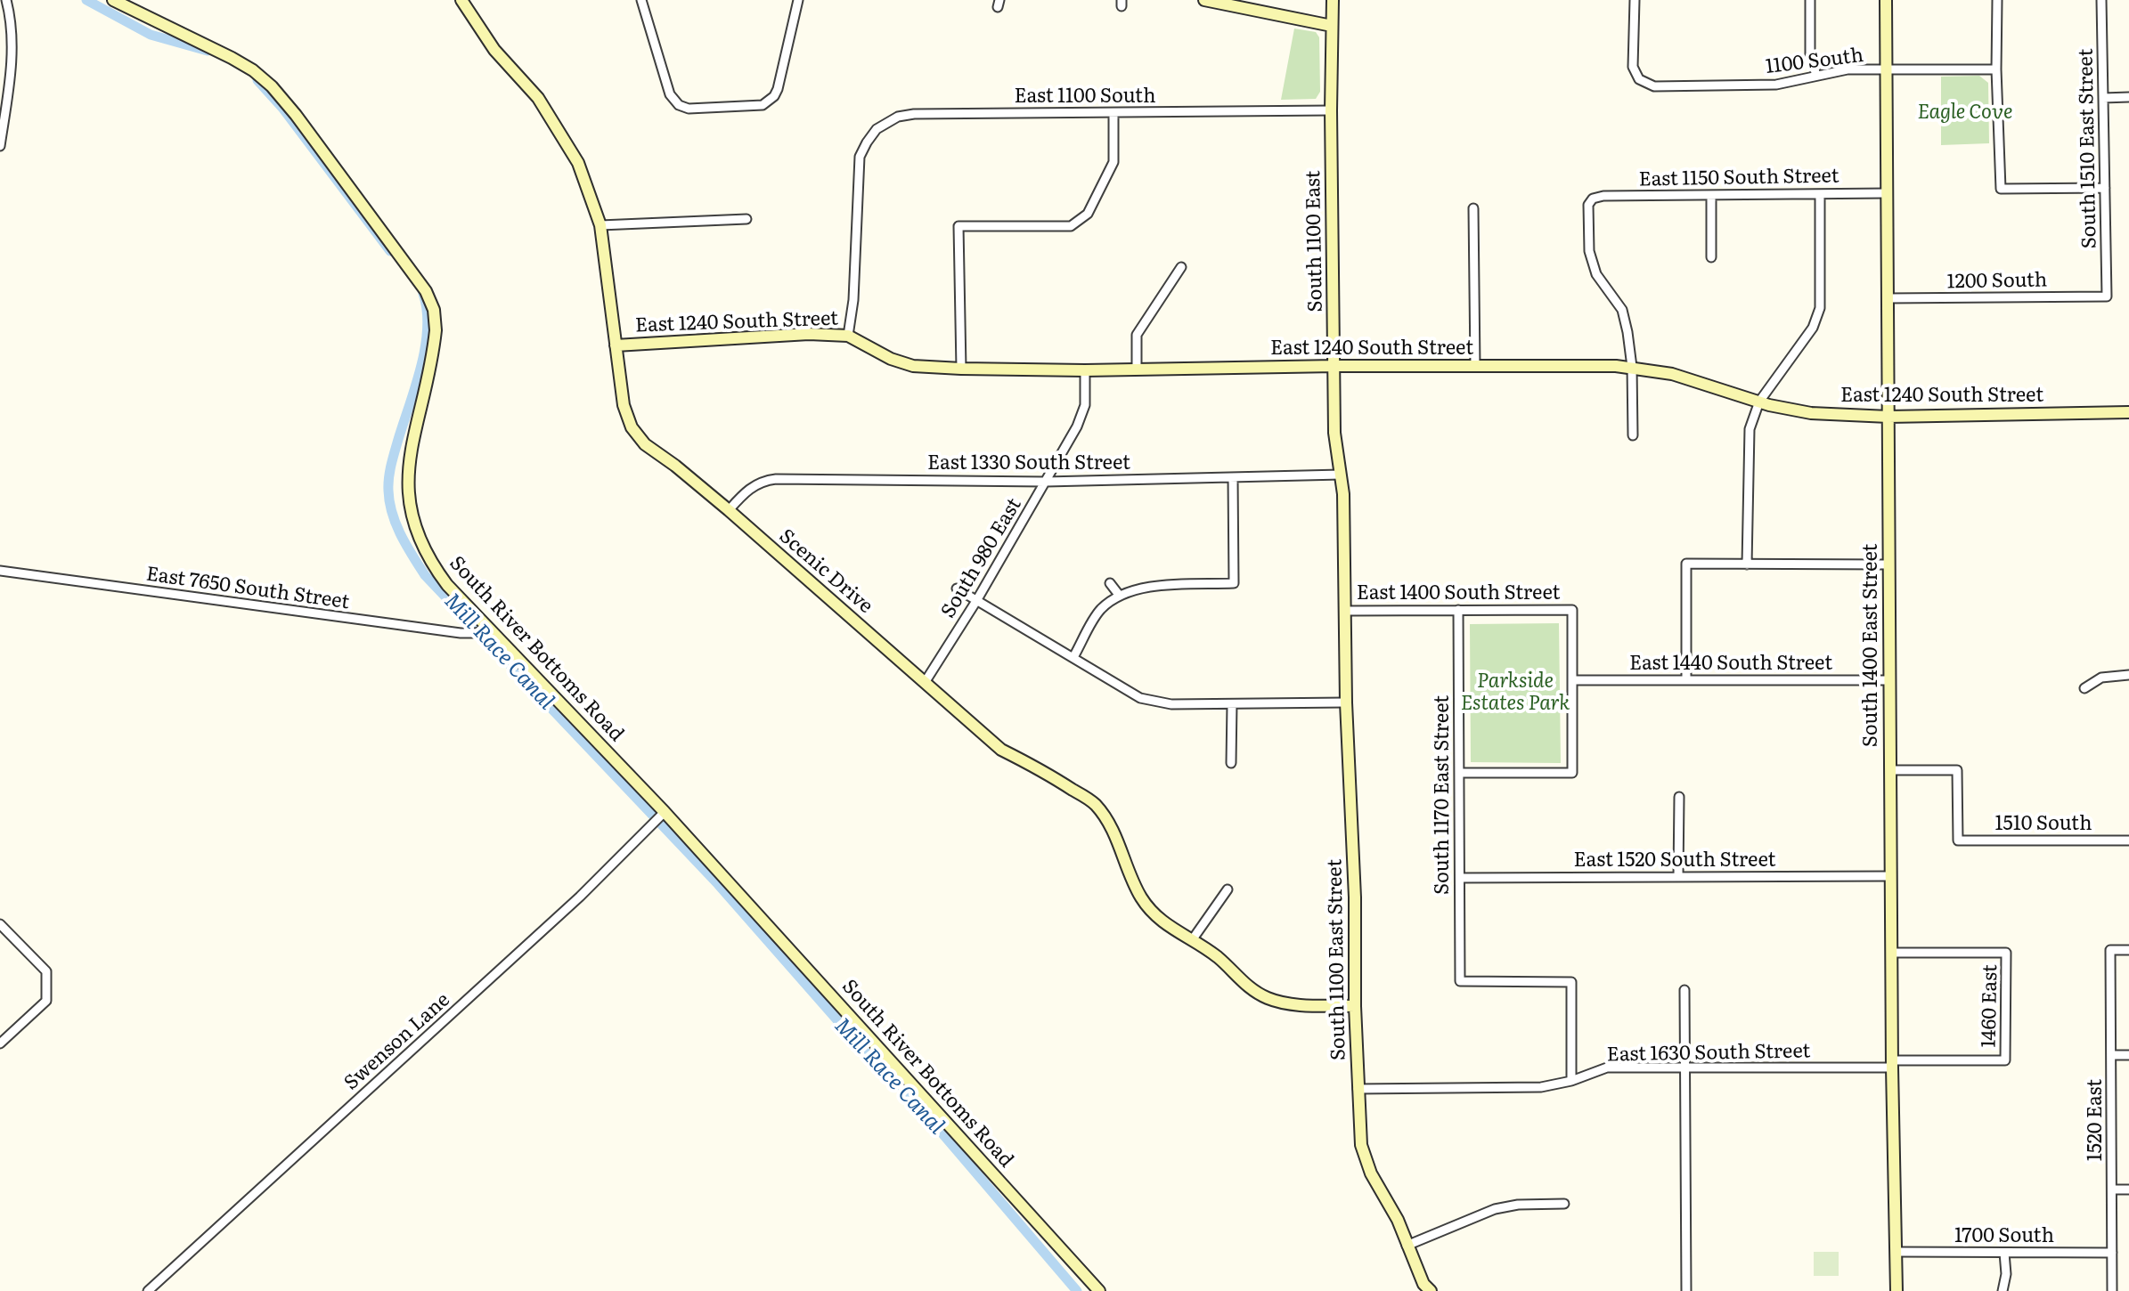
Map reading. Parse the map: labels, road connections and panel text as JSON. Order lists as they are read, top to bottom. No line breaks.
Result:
{"streets":{"street":["1100 South","East 1100 South","South 1510 East Street","East 1150 South Street","South 1100 East","1200 South","East 1240 South Street","East 1330 South Street","South 980 East","Scenic Drive","East 7650 South Street","East 1400 South Street","South 1400 East Street","South River Bottoms Road","East 1440 South Street","South 1170 East Street","1510 South","East 1520 South Street","South 1100 East Street","1460 East","Swenson Lane","East 1630 South Street","1520 East","1700 South"]},"crossings":[["1100 South","South 1400 East Street"],["East 1100 South","South 1100 East"],["East 1100 South","East 1240 South Street"],["South 1510 East Street","1200 South"],["East 1150 South Street","East 1240 South Street"],["East 1150 South Street","South 1400 East Street"],["South 1100 East","East 1240 South Street"],["South 1100 East","East 1330 South Street"],["South 1100 East","East 1400 South Street"],["South 1100 East","South 1100 East Street"],["1200 South","South 1400 East Street"],["East 1240 South Street","South 980 East"],["East 1240 South Street","Scenic Drive"],["East 1240 South Street","South 1400 East Street"],["East 1330 South Street","South 980 East"],["East 1330 South Street","Scenic Drive"],["South 980 East","Scenic Drive"],["Scenic Drive","South 1100 East Street"],["East 7650 South Street","South River Bottoms Road"],["East 1400 South Street","East 1440 South Street"],["East 1400 South Street","South 1170 East Street"],["East 1400 South Street","South 1100 East Street"],["South 1400 East Street","East 1440 South Street"],["South 1400 East Street","1510 South"],["South 1400 East Street","East 1520 South Street"],["South 1400 East Street","1460 East"],["South 1400 East Street","East 1630 South Street"],["South 1400 East Street","1700 South"],["South River Bottoms Road","Swenson Lane"],["South 1170 East Street","East 1520 South Street"],["South 1170 East Street","East 1630 South Street"],["South 1100 East Street","East 1630 South Street"],["1460 East","East 1630 South Street"],["1520 East","1700 South"]],"water":["Mill Race Canal"],"parks":["Eagle Cove","Parkside Estates Park"]}
